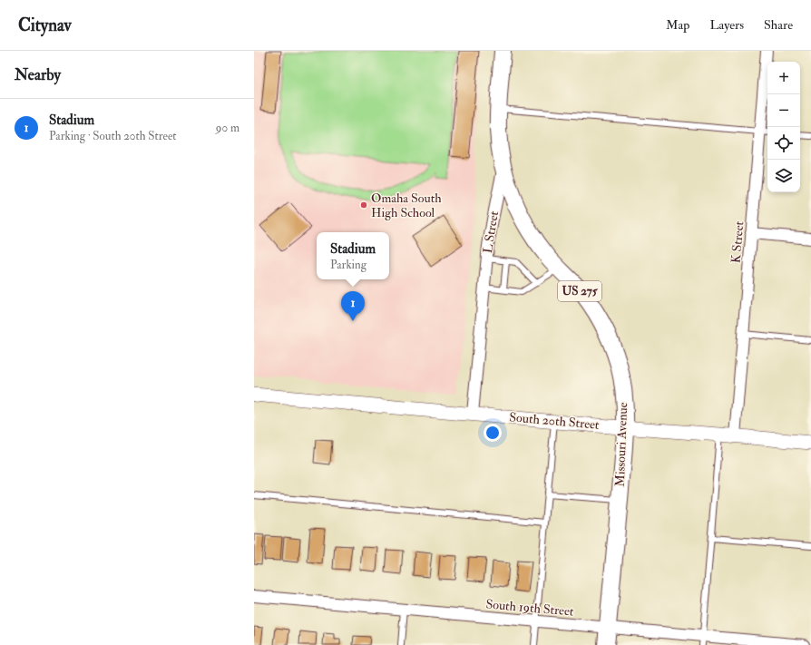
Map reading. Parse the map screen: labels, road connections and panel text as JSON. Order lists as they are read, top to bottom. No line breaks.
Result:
{"streets":{"main road":["L Street","US 275","Missouri Avenue"],"street":["K Street","South 20th Street","South 19th Street"]},"crossings":[["L Street","South 20th Street"],["L Street","Missouri Avenue"],["K Street","South 20th Street"],["South 20th Street","Missouri Avenue"],["Missouri Avenue","South 19th Street"]],"places":["Omaha South High School"],"page":{"header":"Citynav","nav":["Map","Layers","Share"],"heading":"Nearby","map_buttons":["+","−"],"list":[{"mark":"1","name":"Stadium","note":"Parking · South 20th Street","value":"90 m"}],"popup":["Stadium","Parking"],"pins":"1"}}
